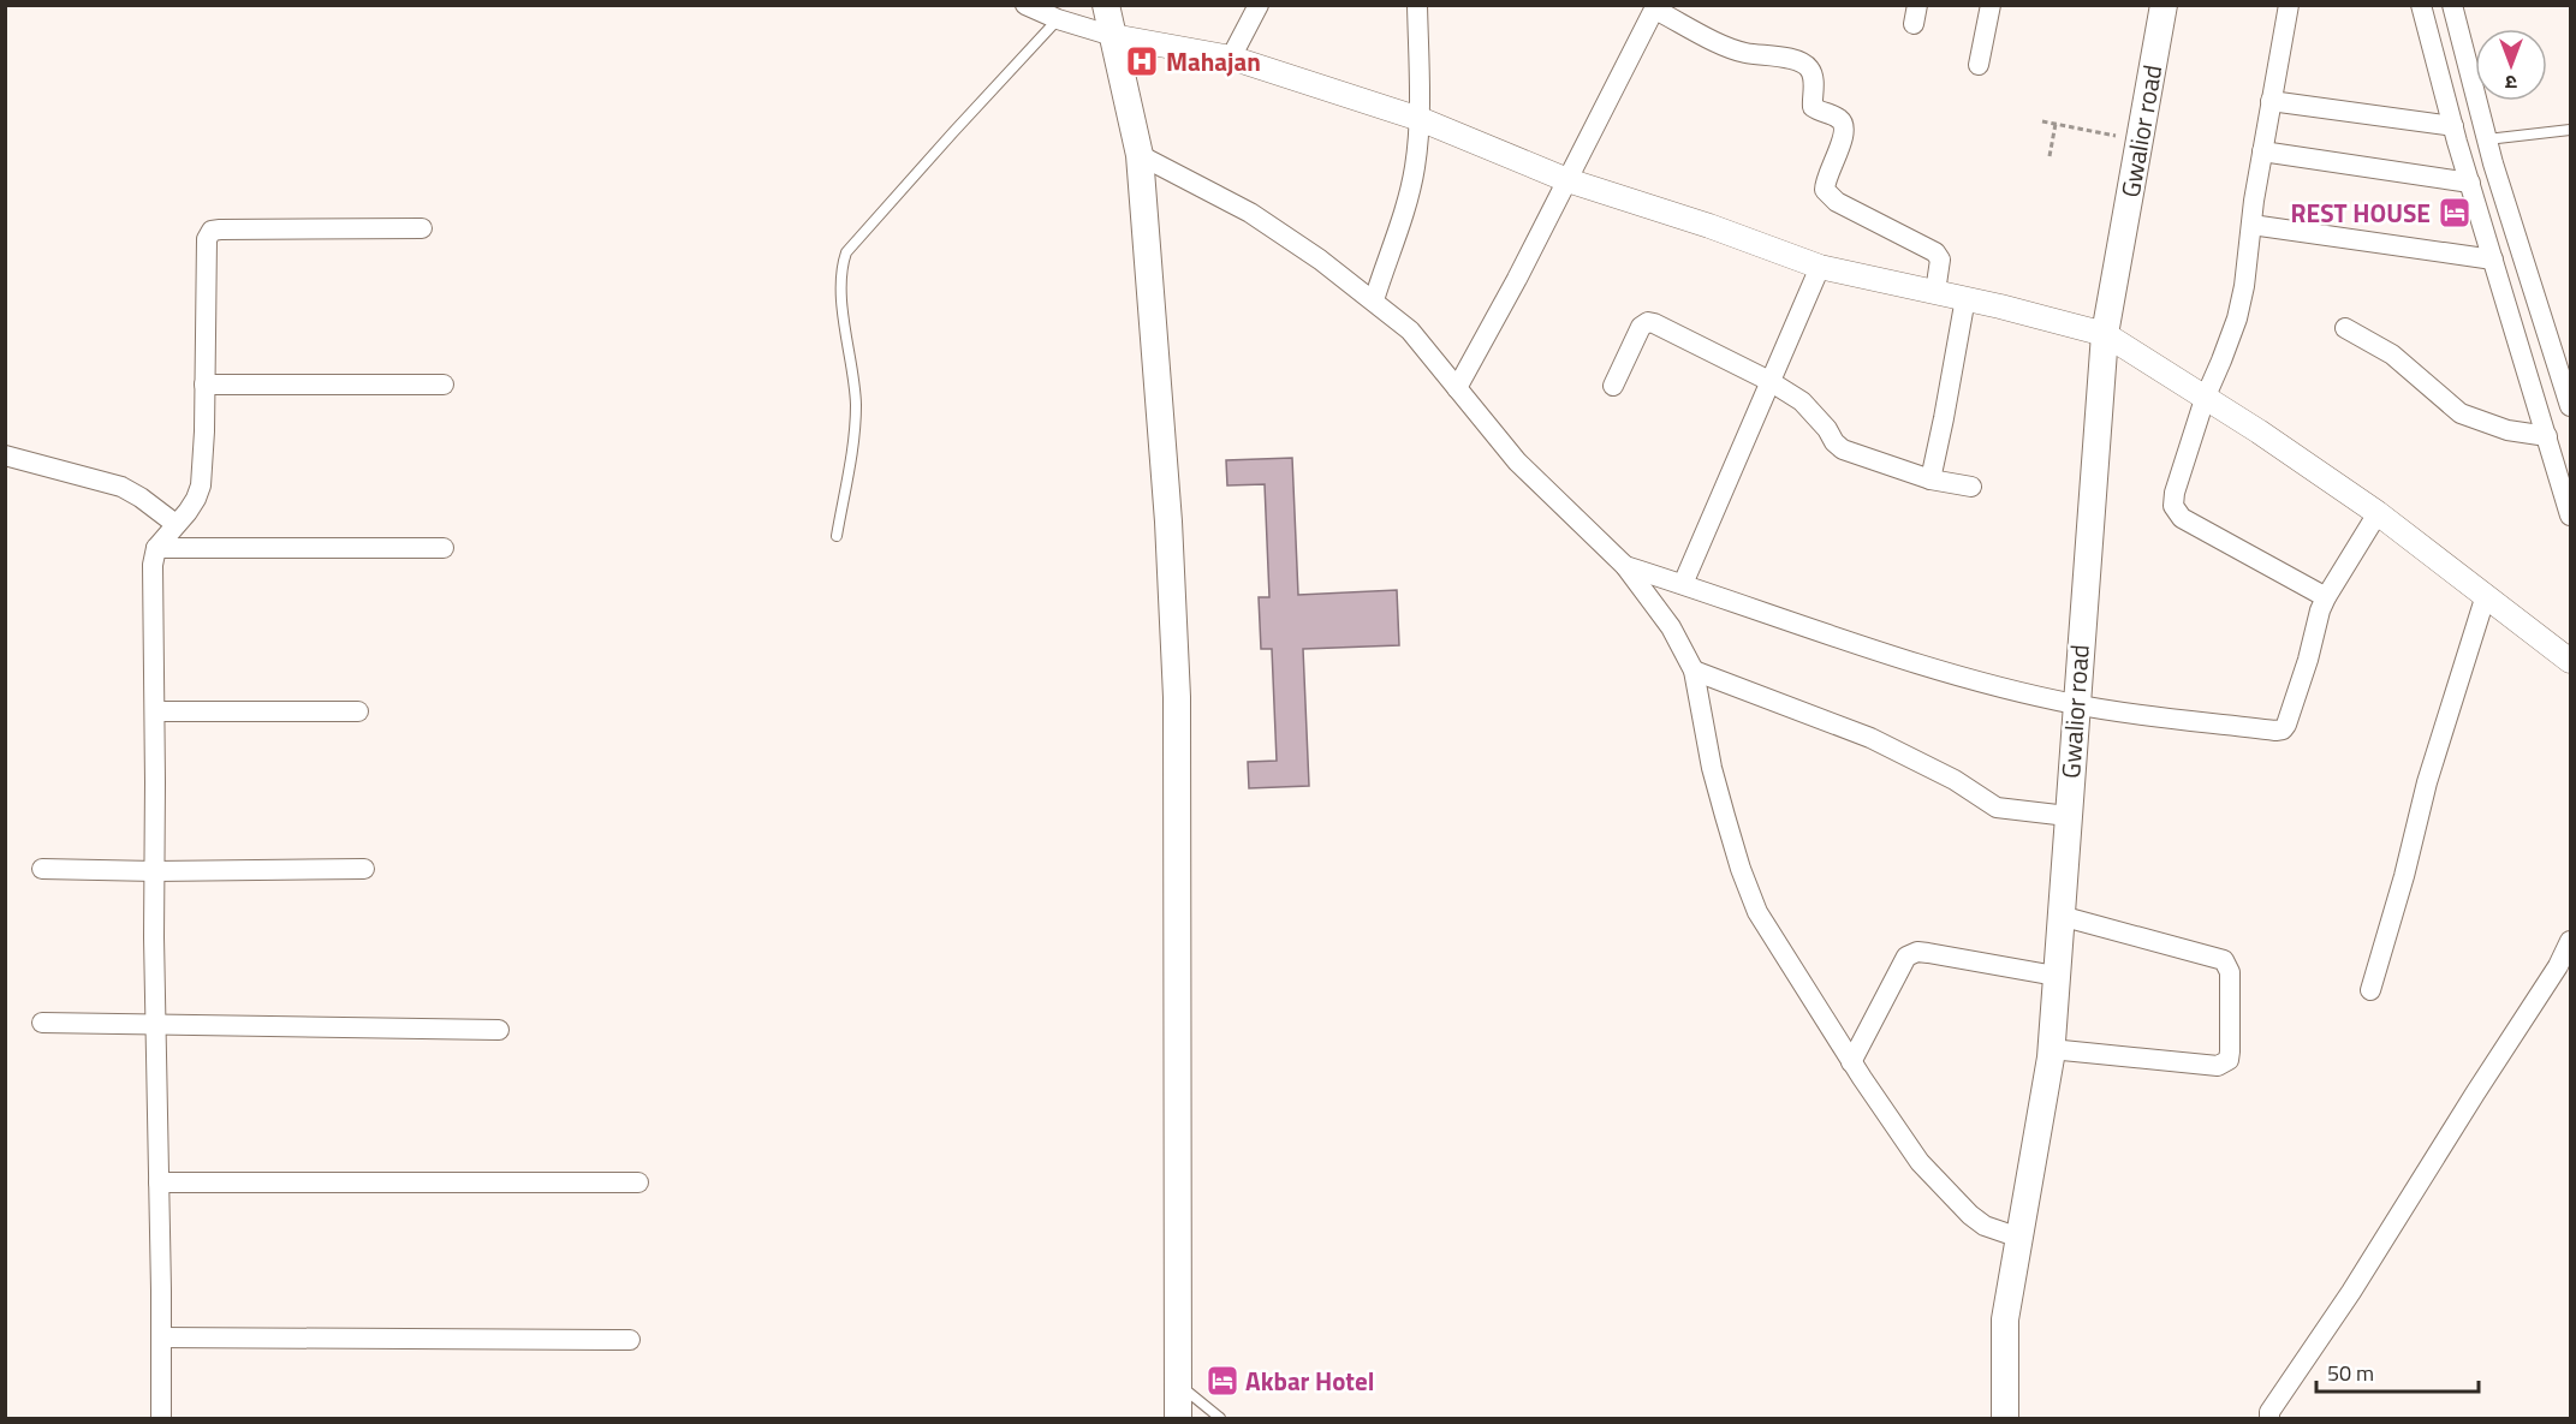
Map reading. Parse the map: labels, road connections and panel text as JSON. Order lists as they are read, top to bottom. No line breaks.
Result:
{"streets":{"main road":["Gwalior road"]},"places":{"hospital":["Mahajan"],"hotel":["REST HOUSE","Akbar Hotel"]},"scale_bar":"50 m","north":"bottom"}
